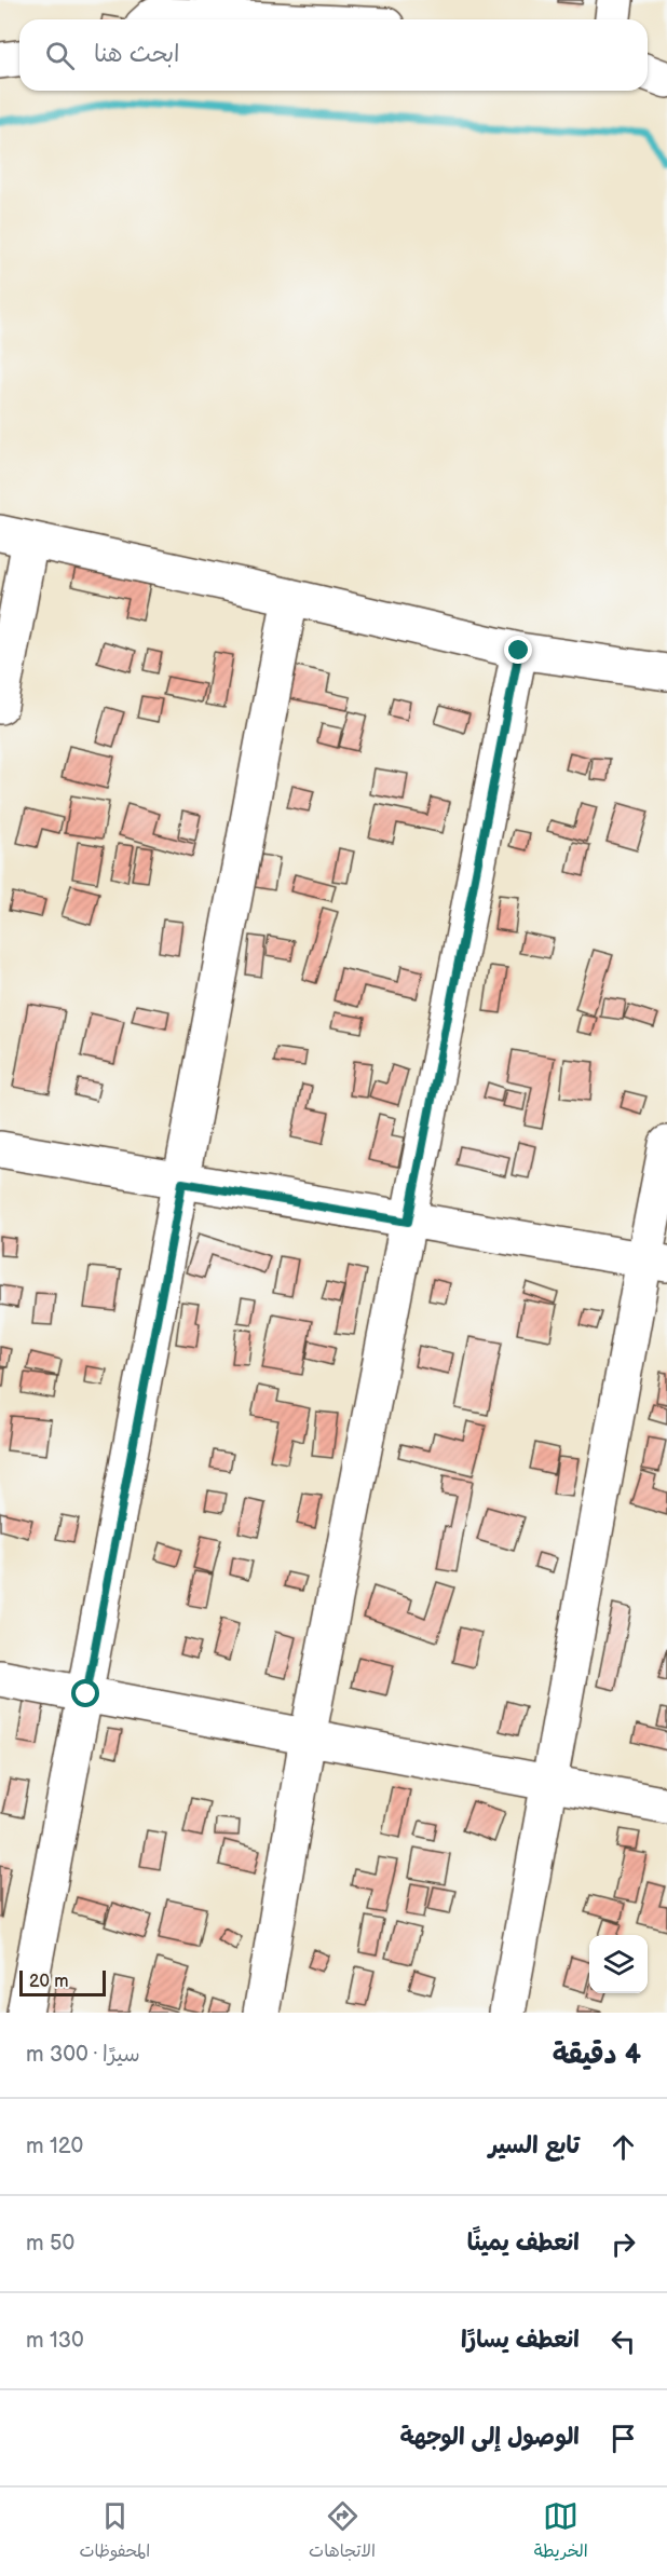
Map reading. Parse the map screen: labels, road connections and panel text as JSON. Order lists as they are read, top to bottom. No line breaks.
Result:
{"scale_bar":"20 m","page":{"search":"ابحث هنا","scale":"20 m","heading":["4 دقيقة","سيرًا · 300 m"],"list":[["تابع السير","120 m"],["انعطف يمينًا","50 m"],["انعطف يسارًا","130 m"],"الوصول إلى الوجهة"],"nav":["الخريطة","الاتجاهات","المحفوظات"]}}
